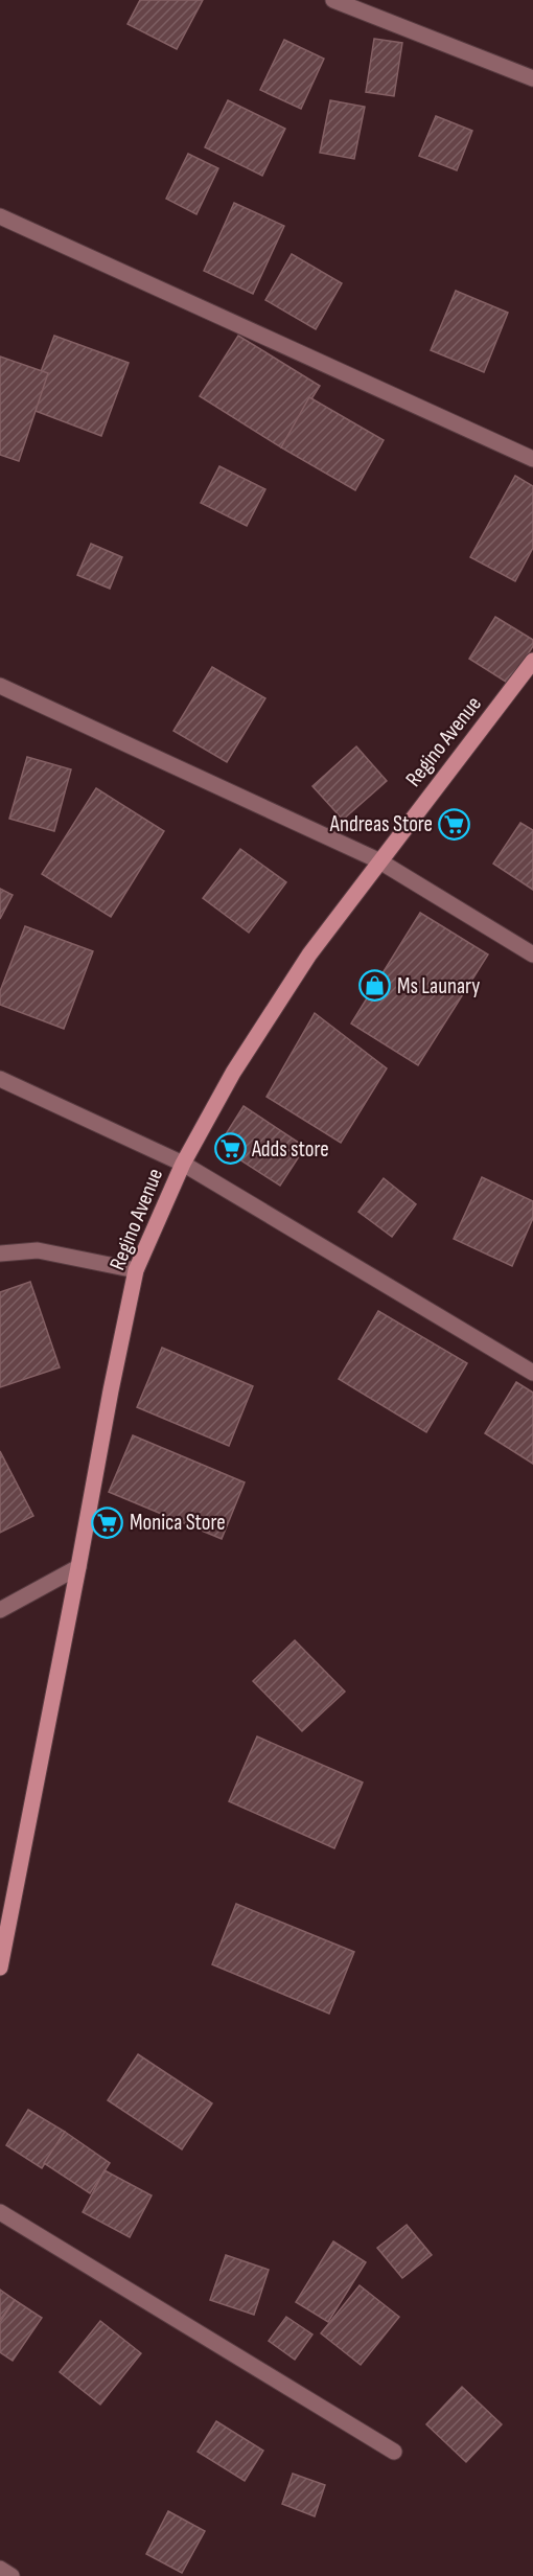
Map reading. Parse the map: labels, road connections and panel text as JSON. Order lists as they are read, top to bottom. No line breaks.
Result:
{"streets":{"street":["Regino Avenue"]},"places":{"supermarket":["Andreas Store","Adds store","Monica Store"],"shop":["Ms Launary"]}}
